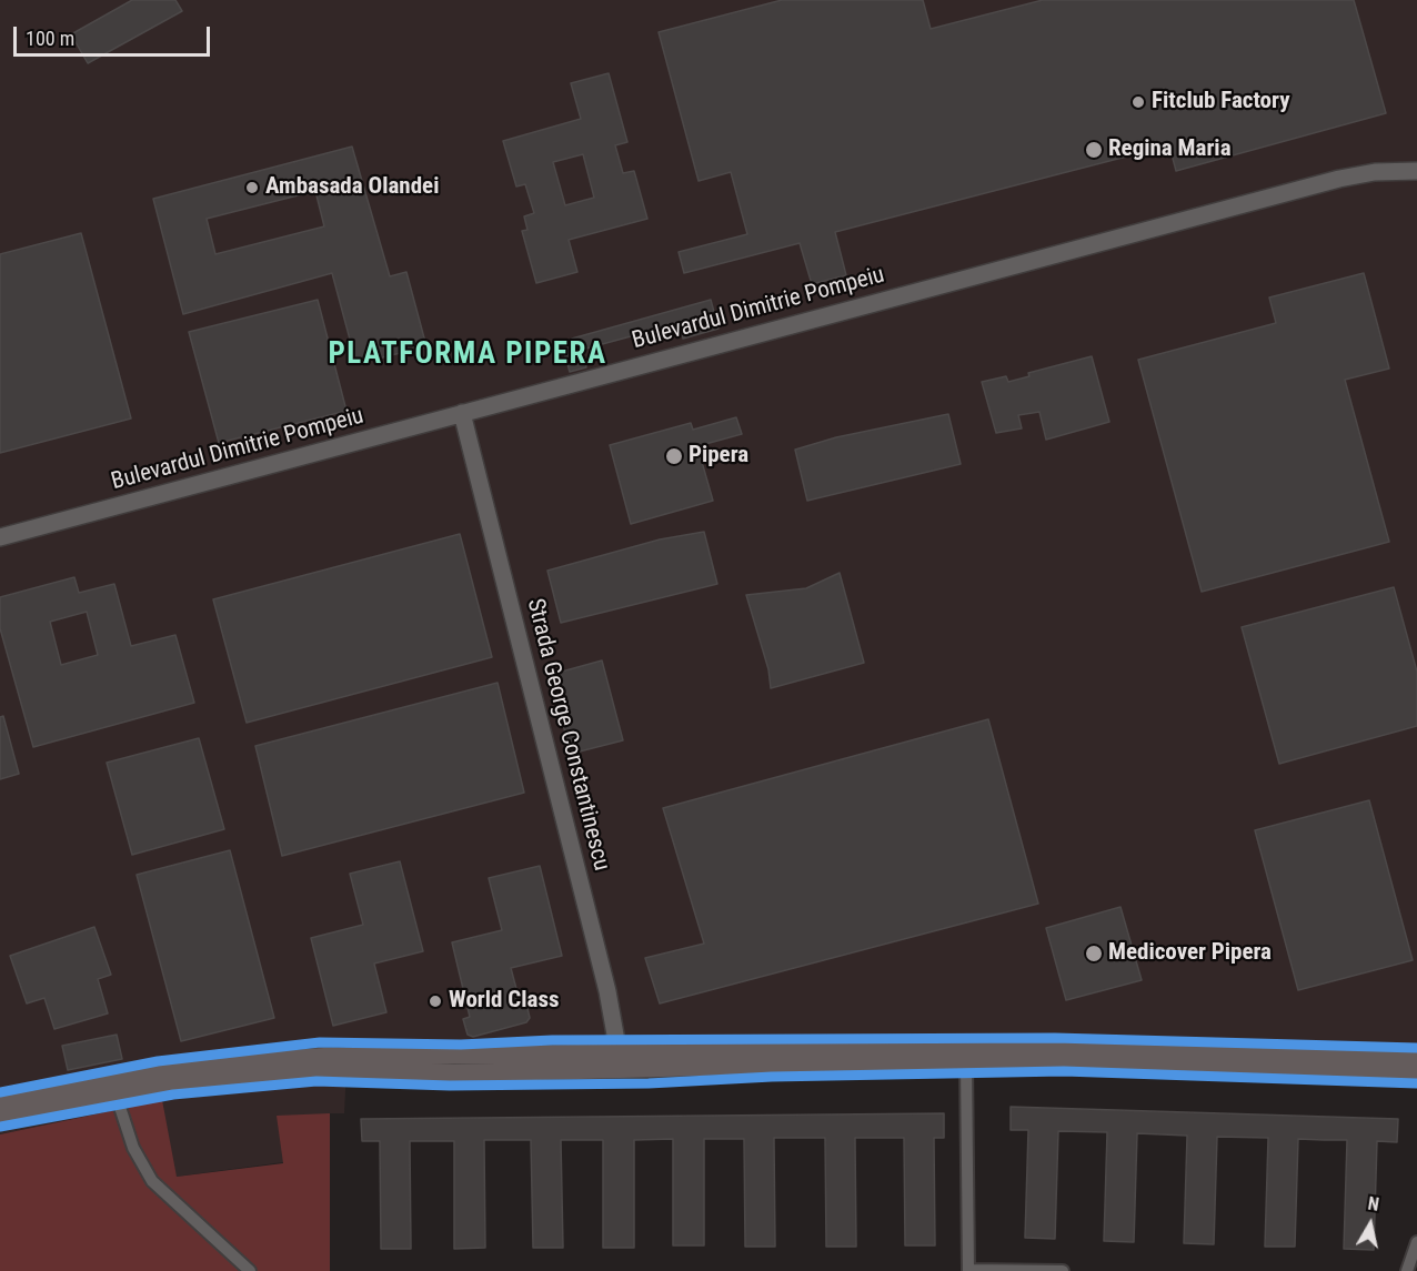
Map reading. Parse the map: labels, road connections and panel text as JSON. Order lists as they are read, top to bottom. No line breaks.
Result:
{"streets":{"street":["Bulevardul Dimitrie Pompeiu","Strada George Constantinescu"]},"crossings":[["Bulevardul Dimitrie Pompeiu","Strada George Constantinescu"]],"districts":["PLATFORMA PIPERA"],"places":["Fitclub Factory","Regina Maria","Ambasada Olandei","Pipera","Medicover Pipera","World Class"],"scale_bar":"100 m","north":"top"}
